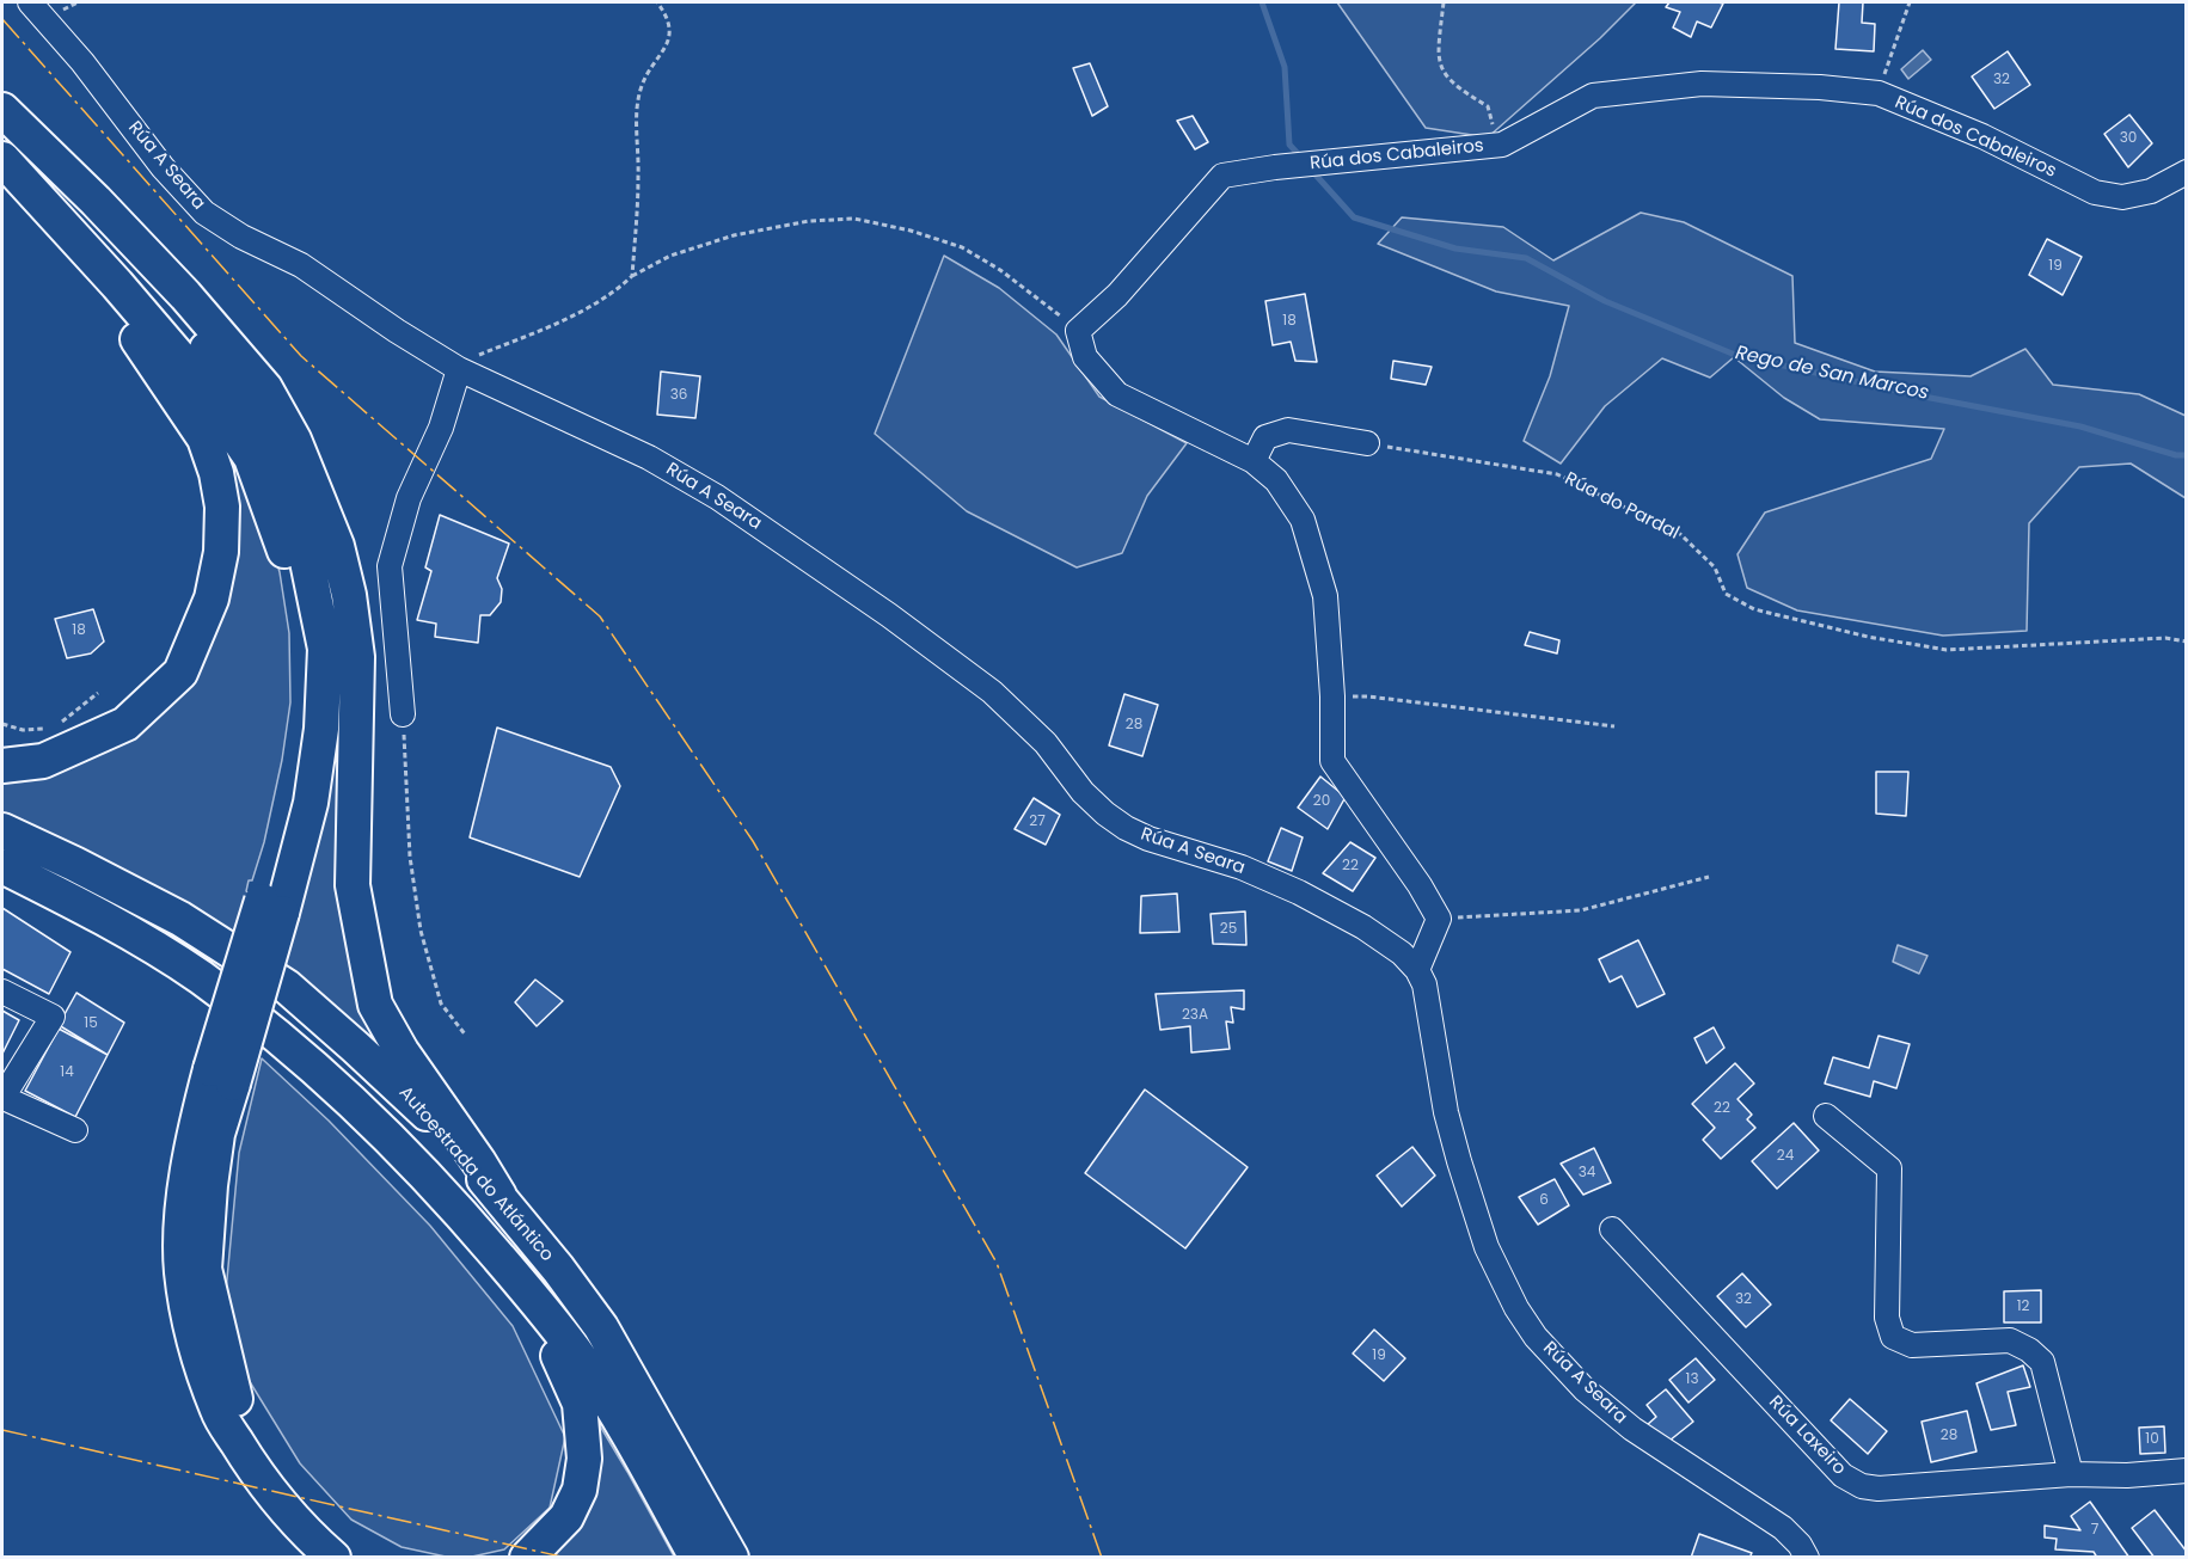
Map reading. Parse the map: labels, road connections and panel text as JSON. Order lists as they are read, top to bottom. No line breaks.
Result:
{"streets":{"highway":["Autoestrada do Atlántico"],"street":["Rúa dos Cabaleiros","Rúa A Seara","Rúa Laxeiro"],"path":["Rúa do Pardal"]},"water":["Rego de San Marcos"],"house_numbers":["32","30","19","18","36","18","28","20","27","22","25","23A","15","14","22","24","34","6","32","12","19","13","28","10","7"]}
